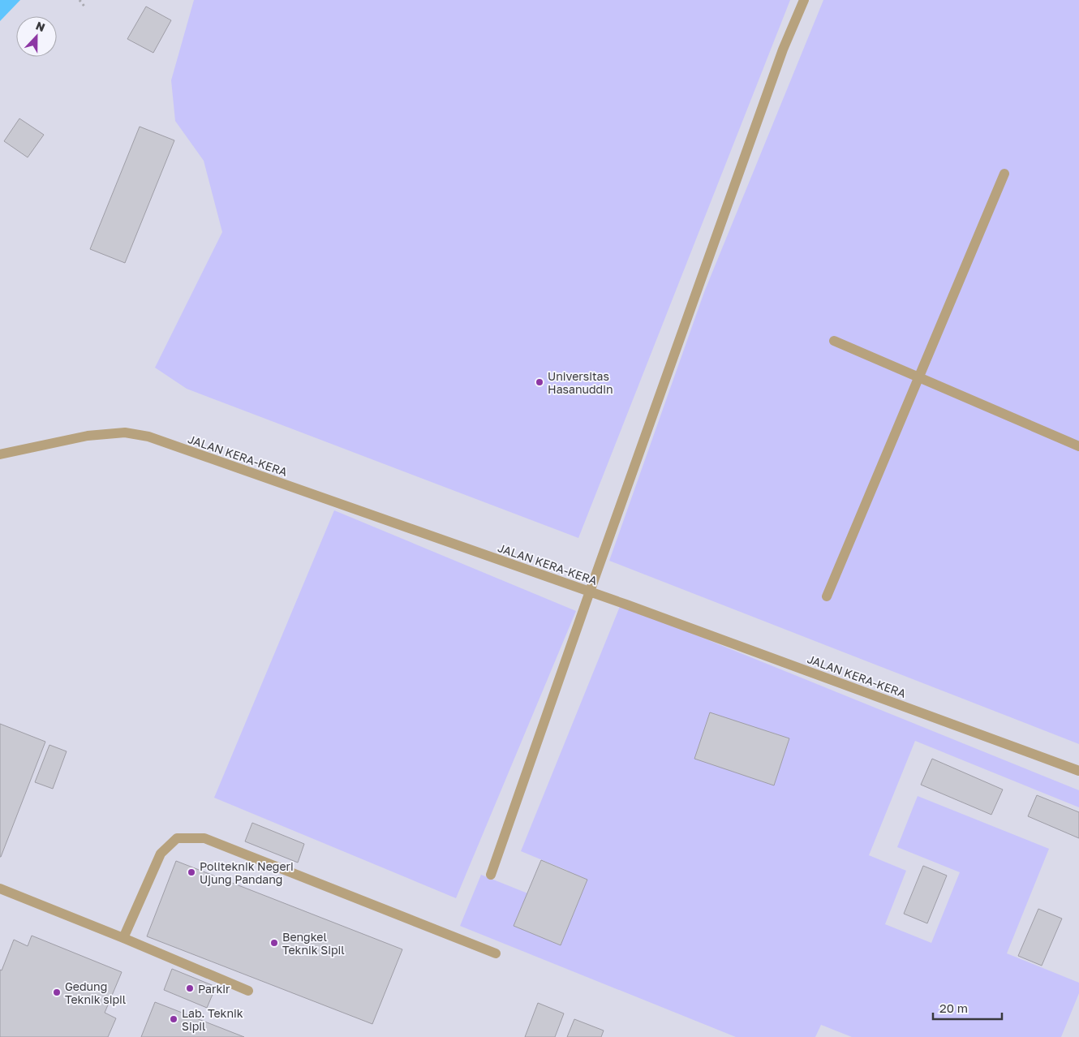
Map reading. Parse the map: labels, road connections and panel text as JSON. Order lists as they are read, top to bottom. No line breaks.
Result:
{"streets":{"street":["JALAN KERA-KERA"]},"places":["Universitas Hasanuddin","Politeknik Negeri Ujung Pandang","Bengkel Teknik Sipil","Parkir","Gedung Teknik sipil","Lab. Teknik Sipil"],"scale_bar":"20 m","north":"top"}
